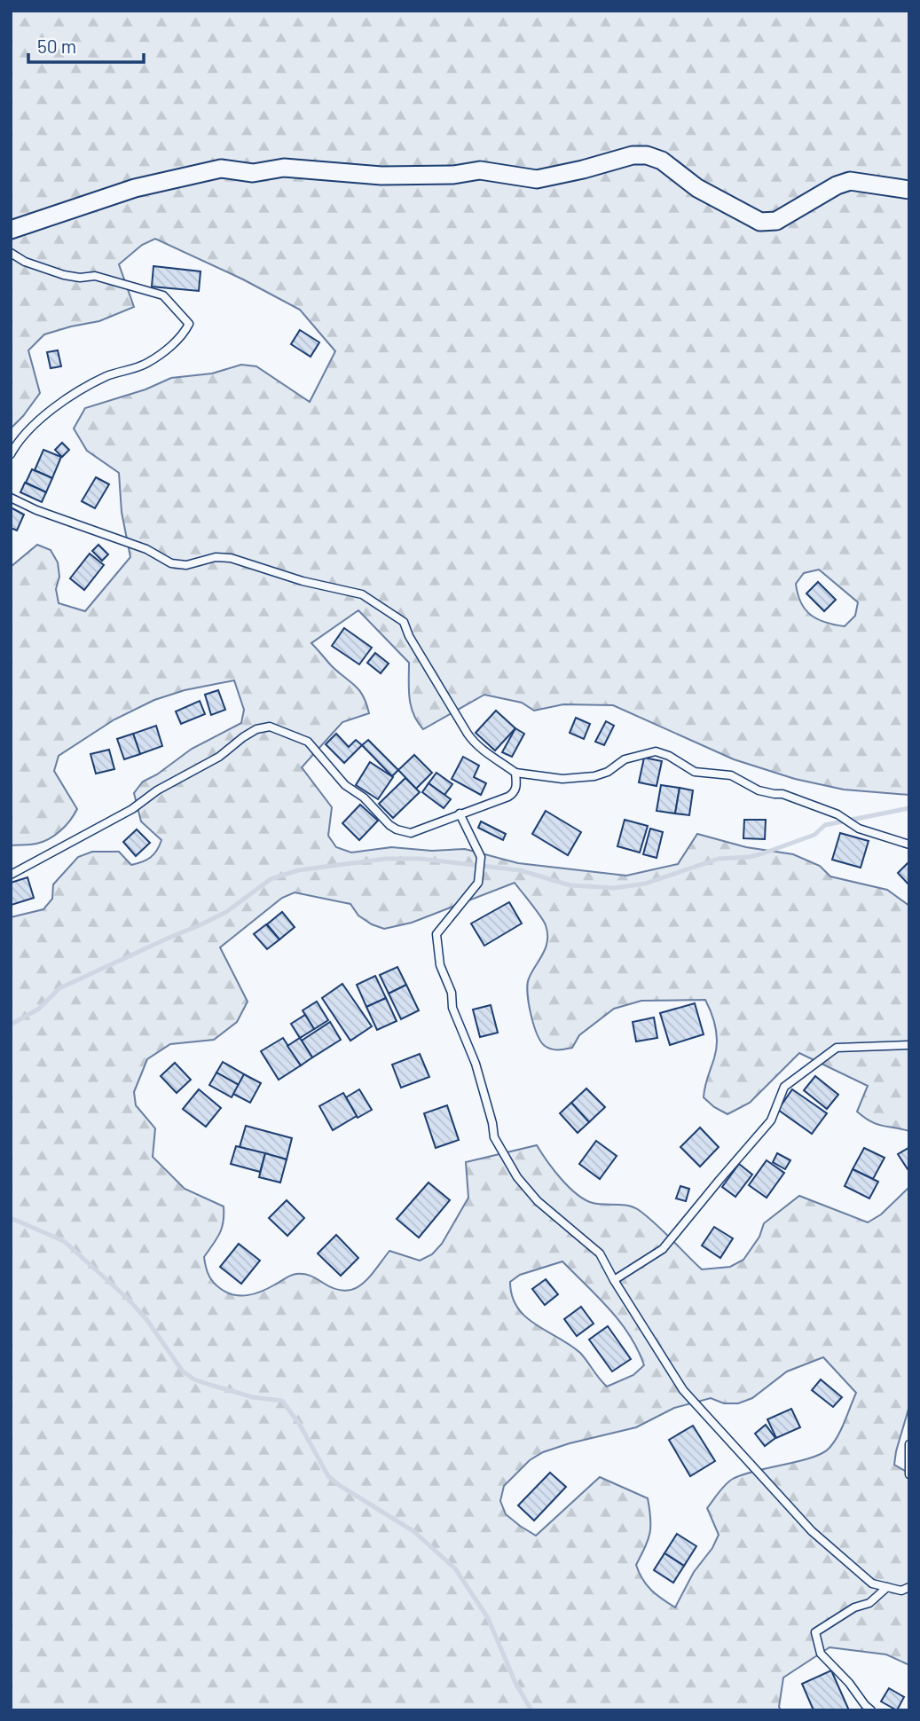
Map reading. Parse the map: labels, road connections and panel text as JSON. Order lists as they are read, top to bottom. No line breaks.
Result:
{"scale_bar":"50 m"}
